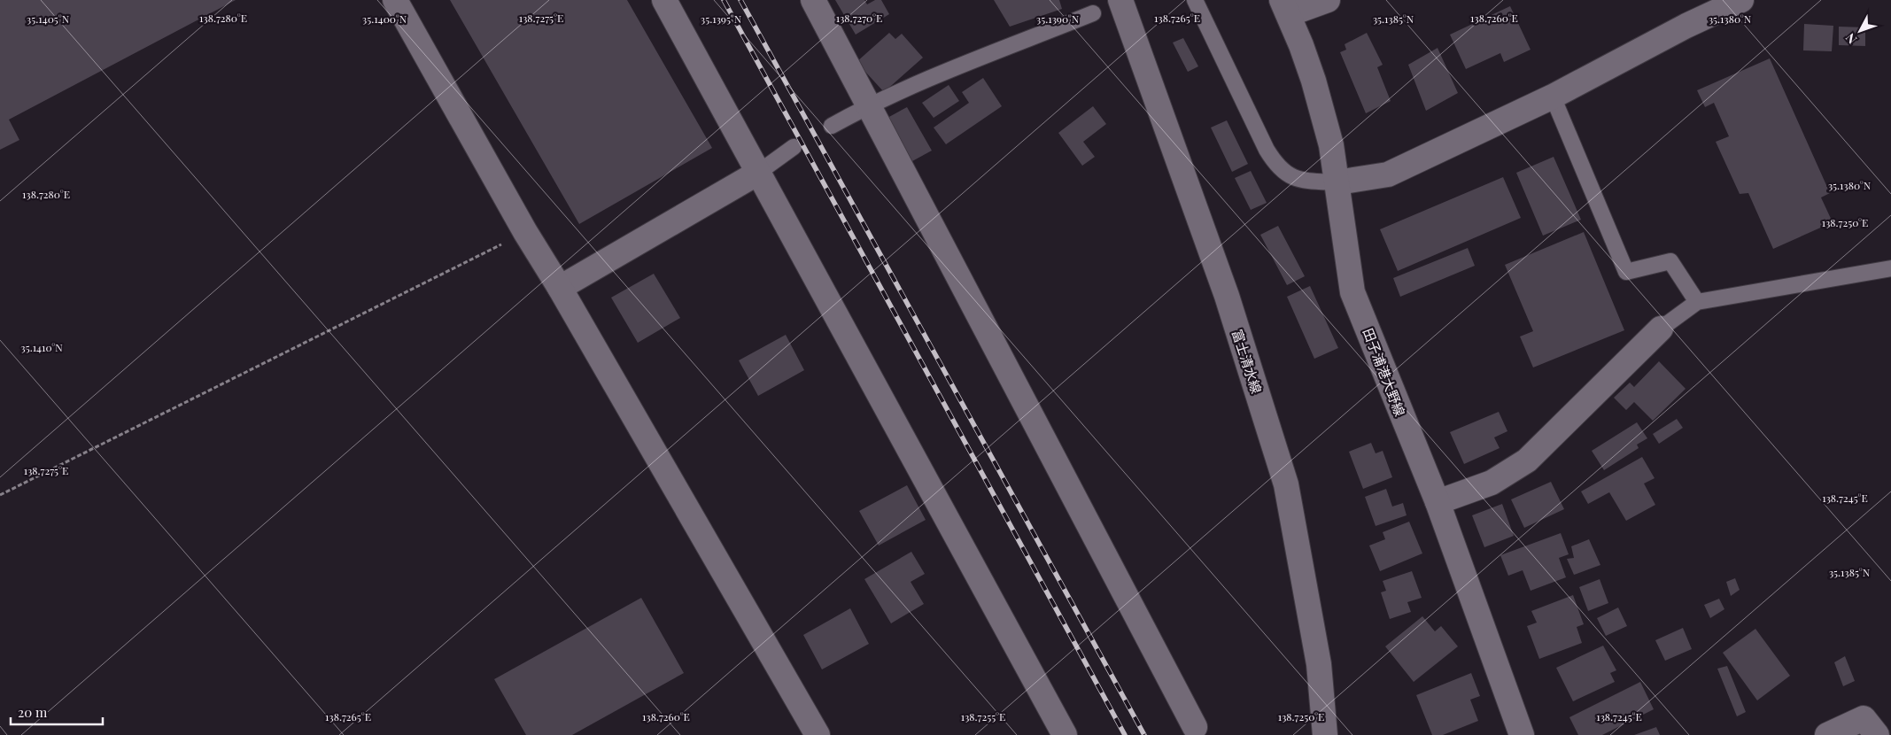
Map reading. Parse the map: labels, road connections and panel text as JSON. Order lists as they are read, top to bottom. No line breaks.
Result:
{"streets":{"street":["富士清水線","田子浦港大野線"]},"scale_bar":"20 m","north":"bottom left","coordinates":["138.7280°E","138.7275°E","138.7270°E","138.7265°E","138.7260°E","35.1405°N","35.1400°N","35.1395°N","35.1390°N","35.1385°N","35.1380°N","138.7250°E","35.1410°N","138.7245°E","138.7255°E"]}
